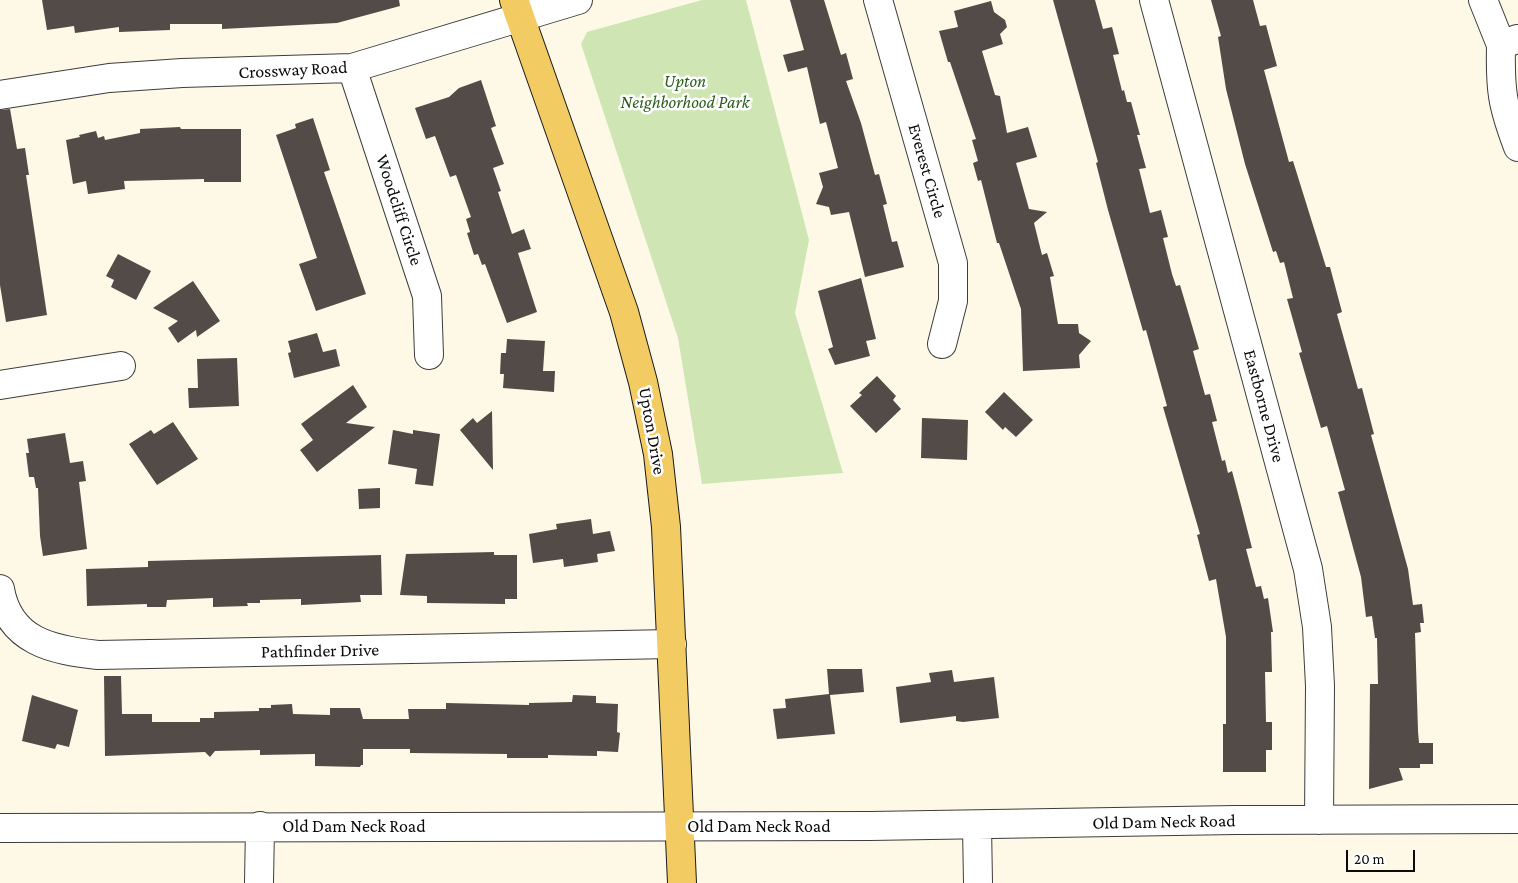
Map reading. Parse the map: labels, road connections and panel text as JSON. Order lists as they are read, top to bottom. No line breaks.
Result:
{"streets":{"main road":["Upton Drive"],"street":["Crossway Road","Everest Circle","Woodcliff Circle","Eastborne Drive","Pathfinder Drive","Old Dam Neck Road"]},"crossings":[["Crossway Road","Woodcliff Circle"],["Crossway Road","Upton Drive"],["Eastborne Drive","Old Dam Neck Road"],["Upton Drive","Pathfinder Drive"],["Upton Drive","Old Dam Neck Road"]],"parks":["Upton Neighborhood Park"],"scale_bar":"20 m"}
